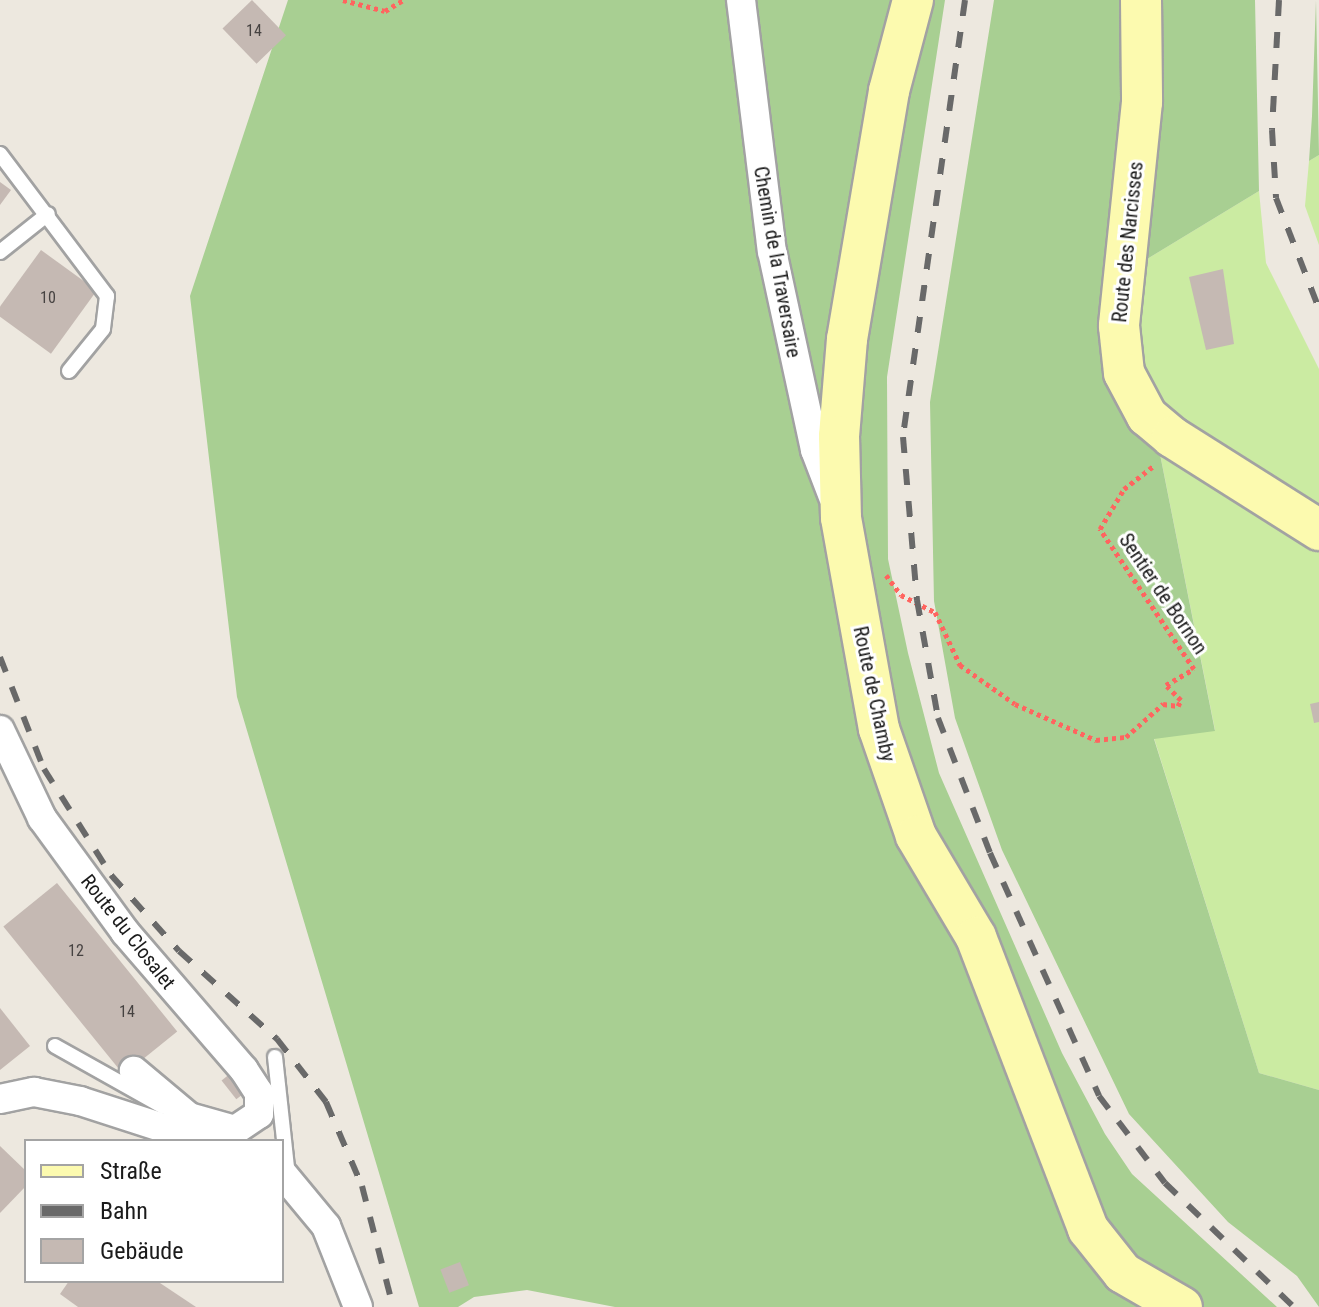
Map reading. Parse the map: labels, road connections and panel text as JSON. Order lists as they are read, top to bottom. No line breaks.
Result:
{"streets":{"street":["Route des Narcisses","Chemin de la Traversaire","Route de Chamby","Route du Closalet"],"path":["Sentier de Bornon"]},"crossings":[["Chemin de la Traversaire","Route de Chamby"]],"house_numbers":["14","10","12","14"],"legend":["Straße","Bahn","Gebäude"]}
